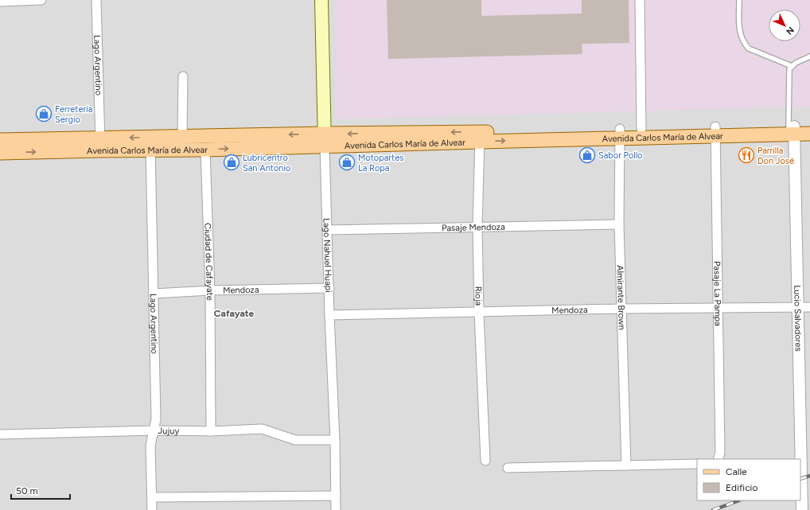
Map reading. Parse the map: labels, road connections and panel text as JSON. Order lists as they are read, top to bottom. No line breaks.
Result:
{"streets":{"main road":["Avenida Carlos María de Alvear","Lago Nahuel Huapi"],"street":["Lago Argentino","Pasaje Mendoza","Ciudad de Cafayate","Mendoza","Pasaje La Pampa","Rioja","Almirante Brown","Lucio Salvadores","Jujuy"]},"crossings":[["Lago Argentino","Avenida Carlos María de Alvear"],["Lago Argentino","Mendoza"],["Lago Argentino","Jujuy"],["Avenida Carlos María de Alvear","Lago Nahuel Huapi"],["Avenida Carlos María de Alvear","Ciudad de Cafayate"],["Avenida Carlos María de Alvear","Pasaje La Pampa"],["Avenida Carlos María de Alvear","Rioja"],["Avenida Carlos María de Alvear","Almirante Brown"],["Avenida Carlos María de Alvear","Lucio Salvadores"],["Pasaje Mendoza","Lago Nahuel Huapi"],["Pasaje Mendoza","Rioja"],["Pasaje Mendoza","Almirante Brown"],["Lago Nahuel Huapi","Mendoza"],["Lago Nahuel Huapi","Jujuy"],["Ciudad de Cafayate","Mendoza"],["Ciudad de Cafayate","Jujuy"],["Mendoza","Pasaje La Pampa"],["Mendoza","Rioja"],["Mendoza","Almirante Brown"],["Mendoza","Lucio Salvadores"]],"districts":["Cafayate"],"places":{"shop":["Ferretería Sergio","Sabor Pollo","Lubricentro San Antonio","Motopartes La Ropa"],"restaurant":["Parrilla Don José"]},"legend":["Calle","Edificio"],"scale_bar":"50 m","north":"bottom right"}
